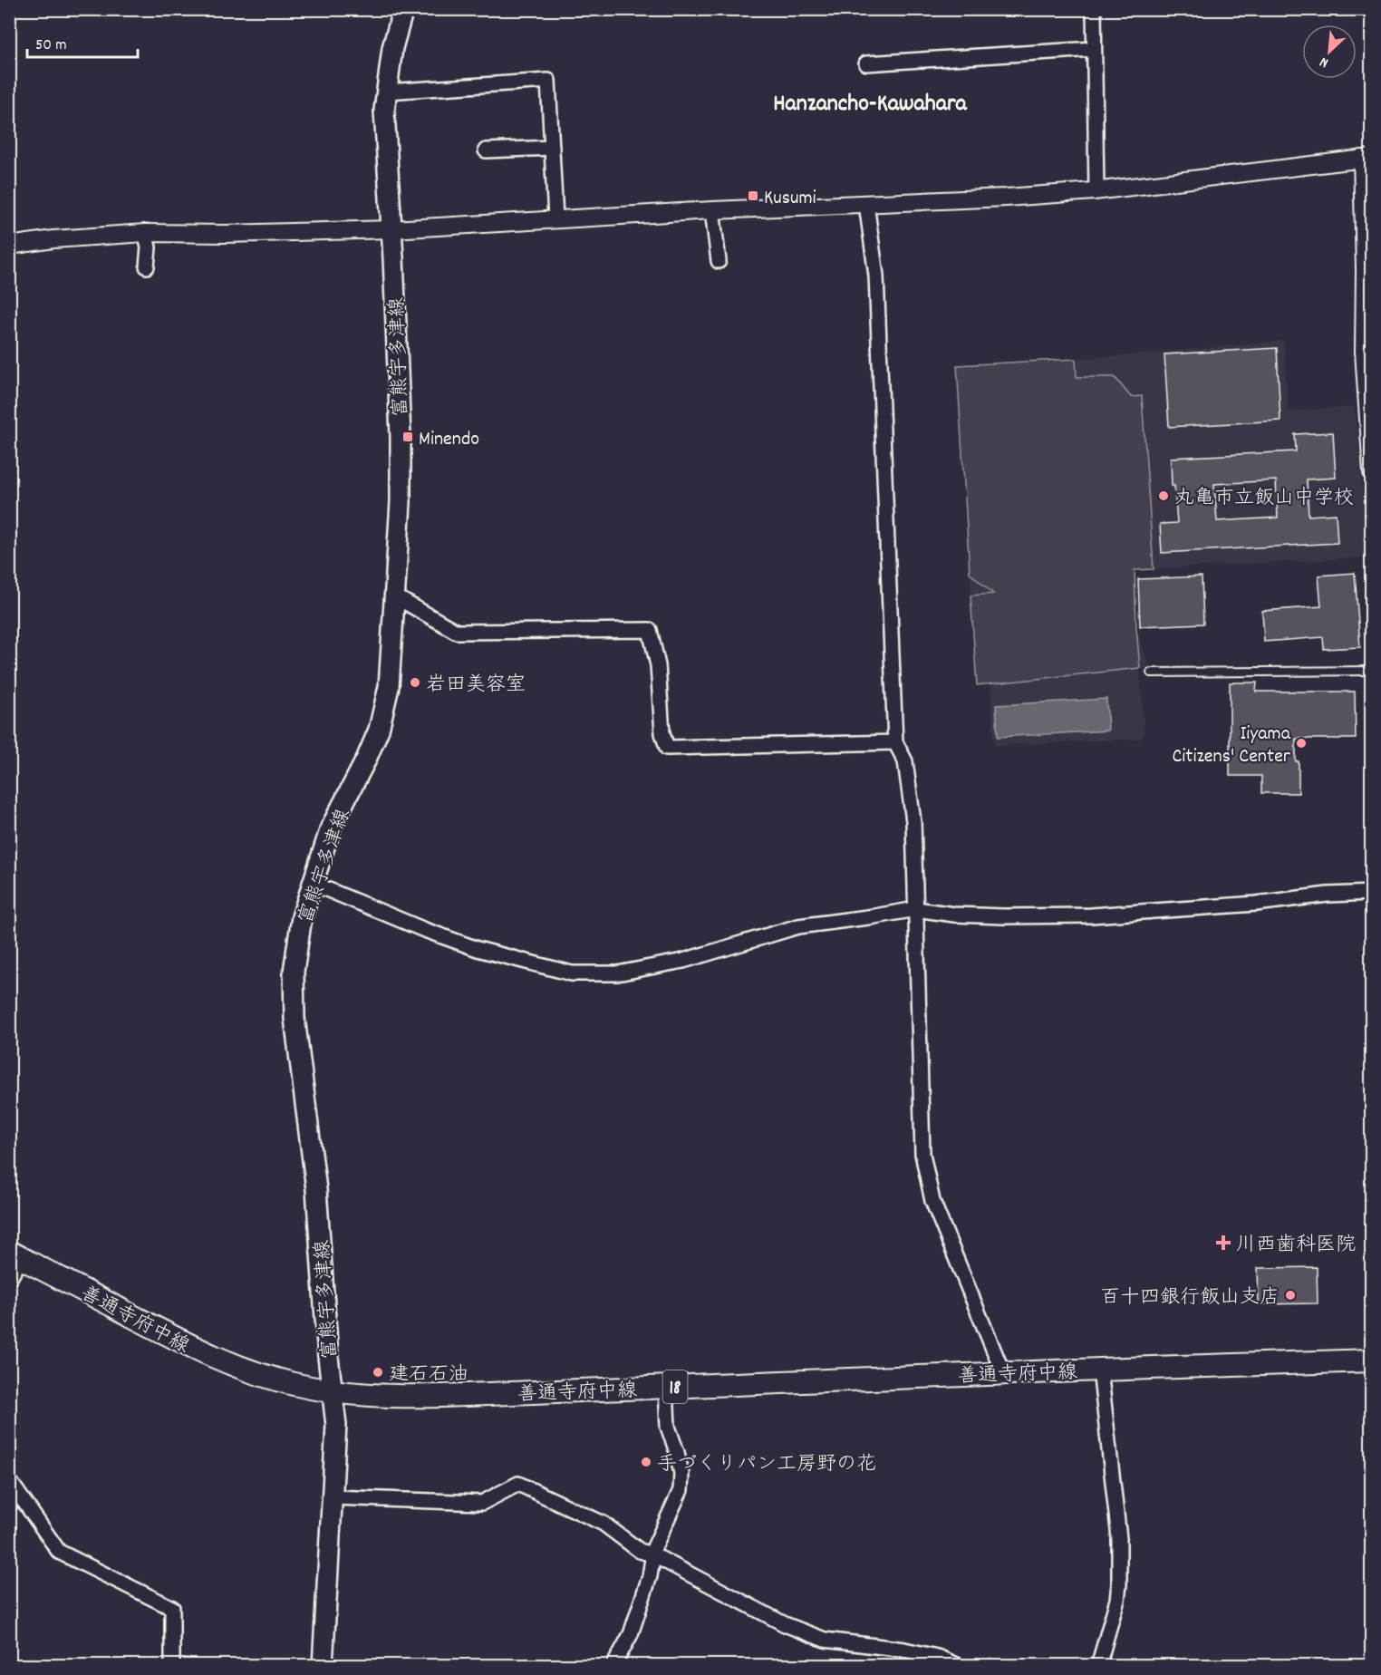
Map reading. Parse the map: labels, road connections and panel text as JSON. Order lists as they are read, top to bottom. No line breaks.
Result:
{"streets":{"main road":["富熊宇多津線","善通寺府中線","18"]},"crossings":[["富熊宇多津線","善通寺府中線"]],"districts":["Hanzancho-Kawahara"],"places":{"transit":["Kusumi","Minendo"],"other":["丸亀市立飯山中学校","岩田美容室","Iiyama Citizens' Center","百十四銀行飯山支店","建石石油","手づくりパン工房野の花"],"health":["川西歯科医院"]},"scale_bar":"50 m","north":"bottom left"}
